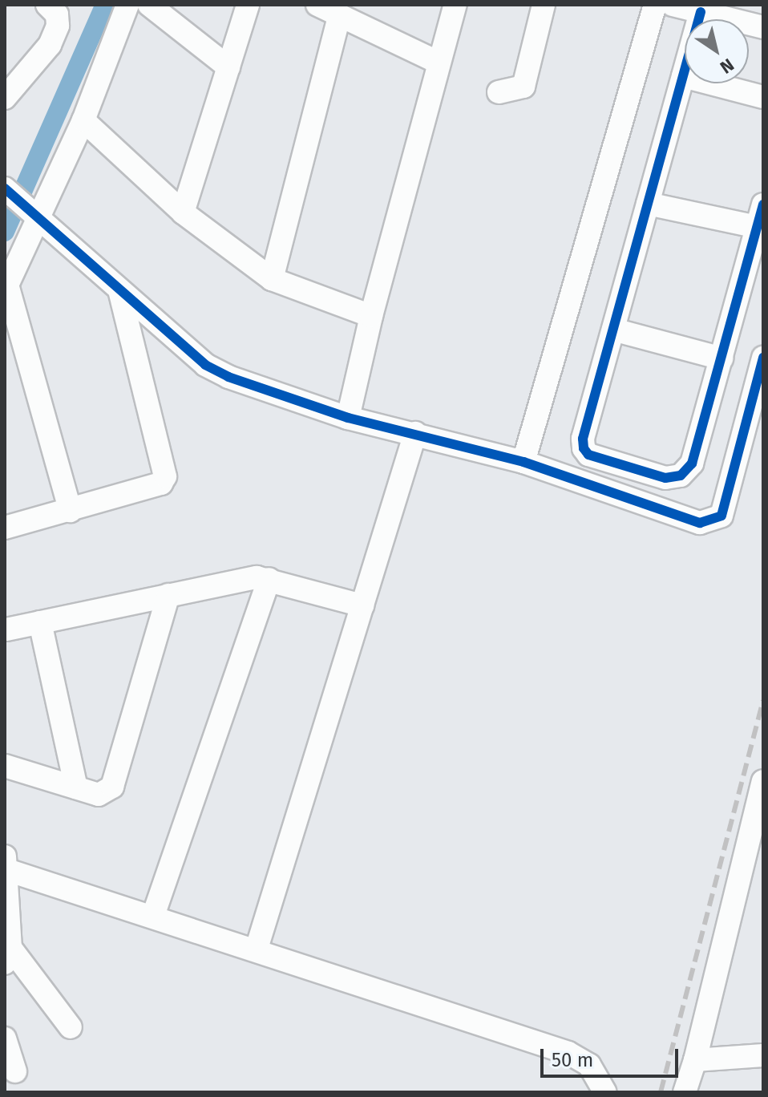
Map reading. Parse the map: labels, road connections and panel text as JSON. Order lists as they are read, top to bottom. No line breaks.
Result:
{"scale_bar":"50 m","north":"bottom right"}
